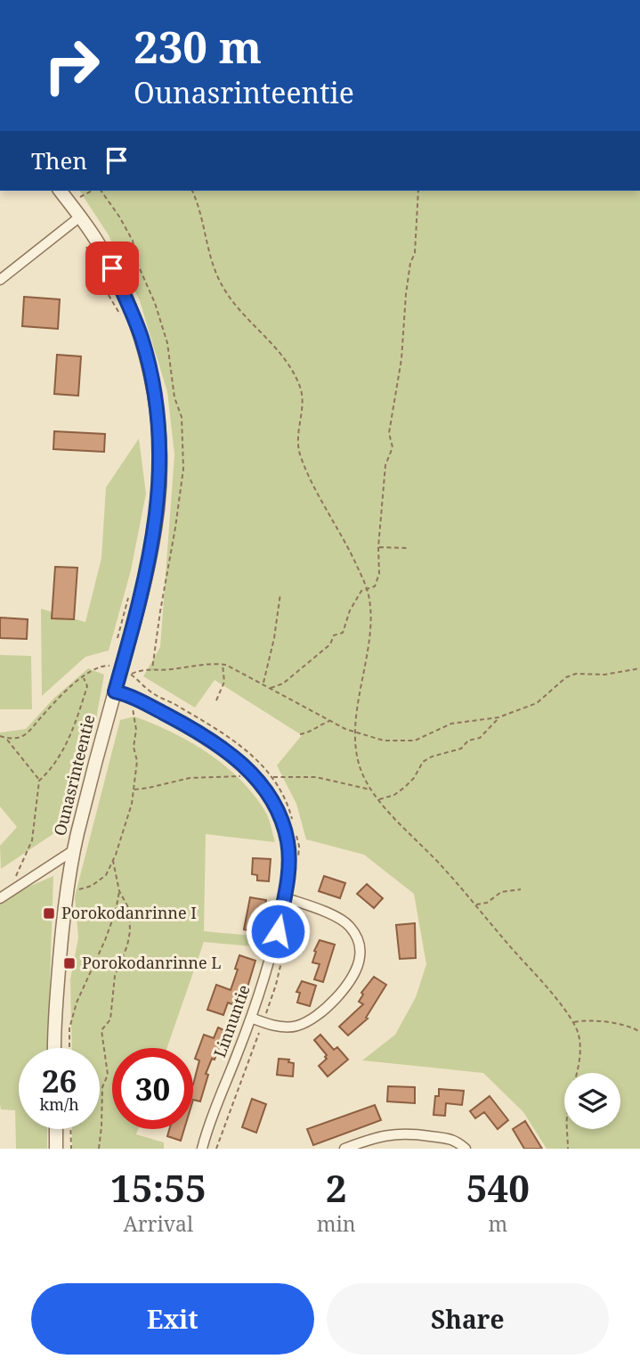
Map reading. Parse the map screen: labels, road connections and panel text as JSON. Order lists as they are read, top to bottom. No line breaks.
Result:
{"streets":{"street":["Ounasrinteentie","Linnuntie"]},"crossings":[["Ounasrinteentie","Linnuntie"]],"places":{"transit":["Porokodanrinne I","Porokodanrinne L"]},"page":{"turn":["230 m","Ounasrinteentie"],"then":"Then","speed":"26 km/h","limit":"30","eta":["15:55","Arrival","2","min","540","m"],"buttons":["Exit","Share"]}}
